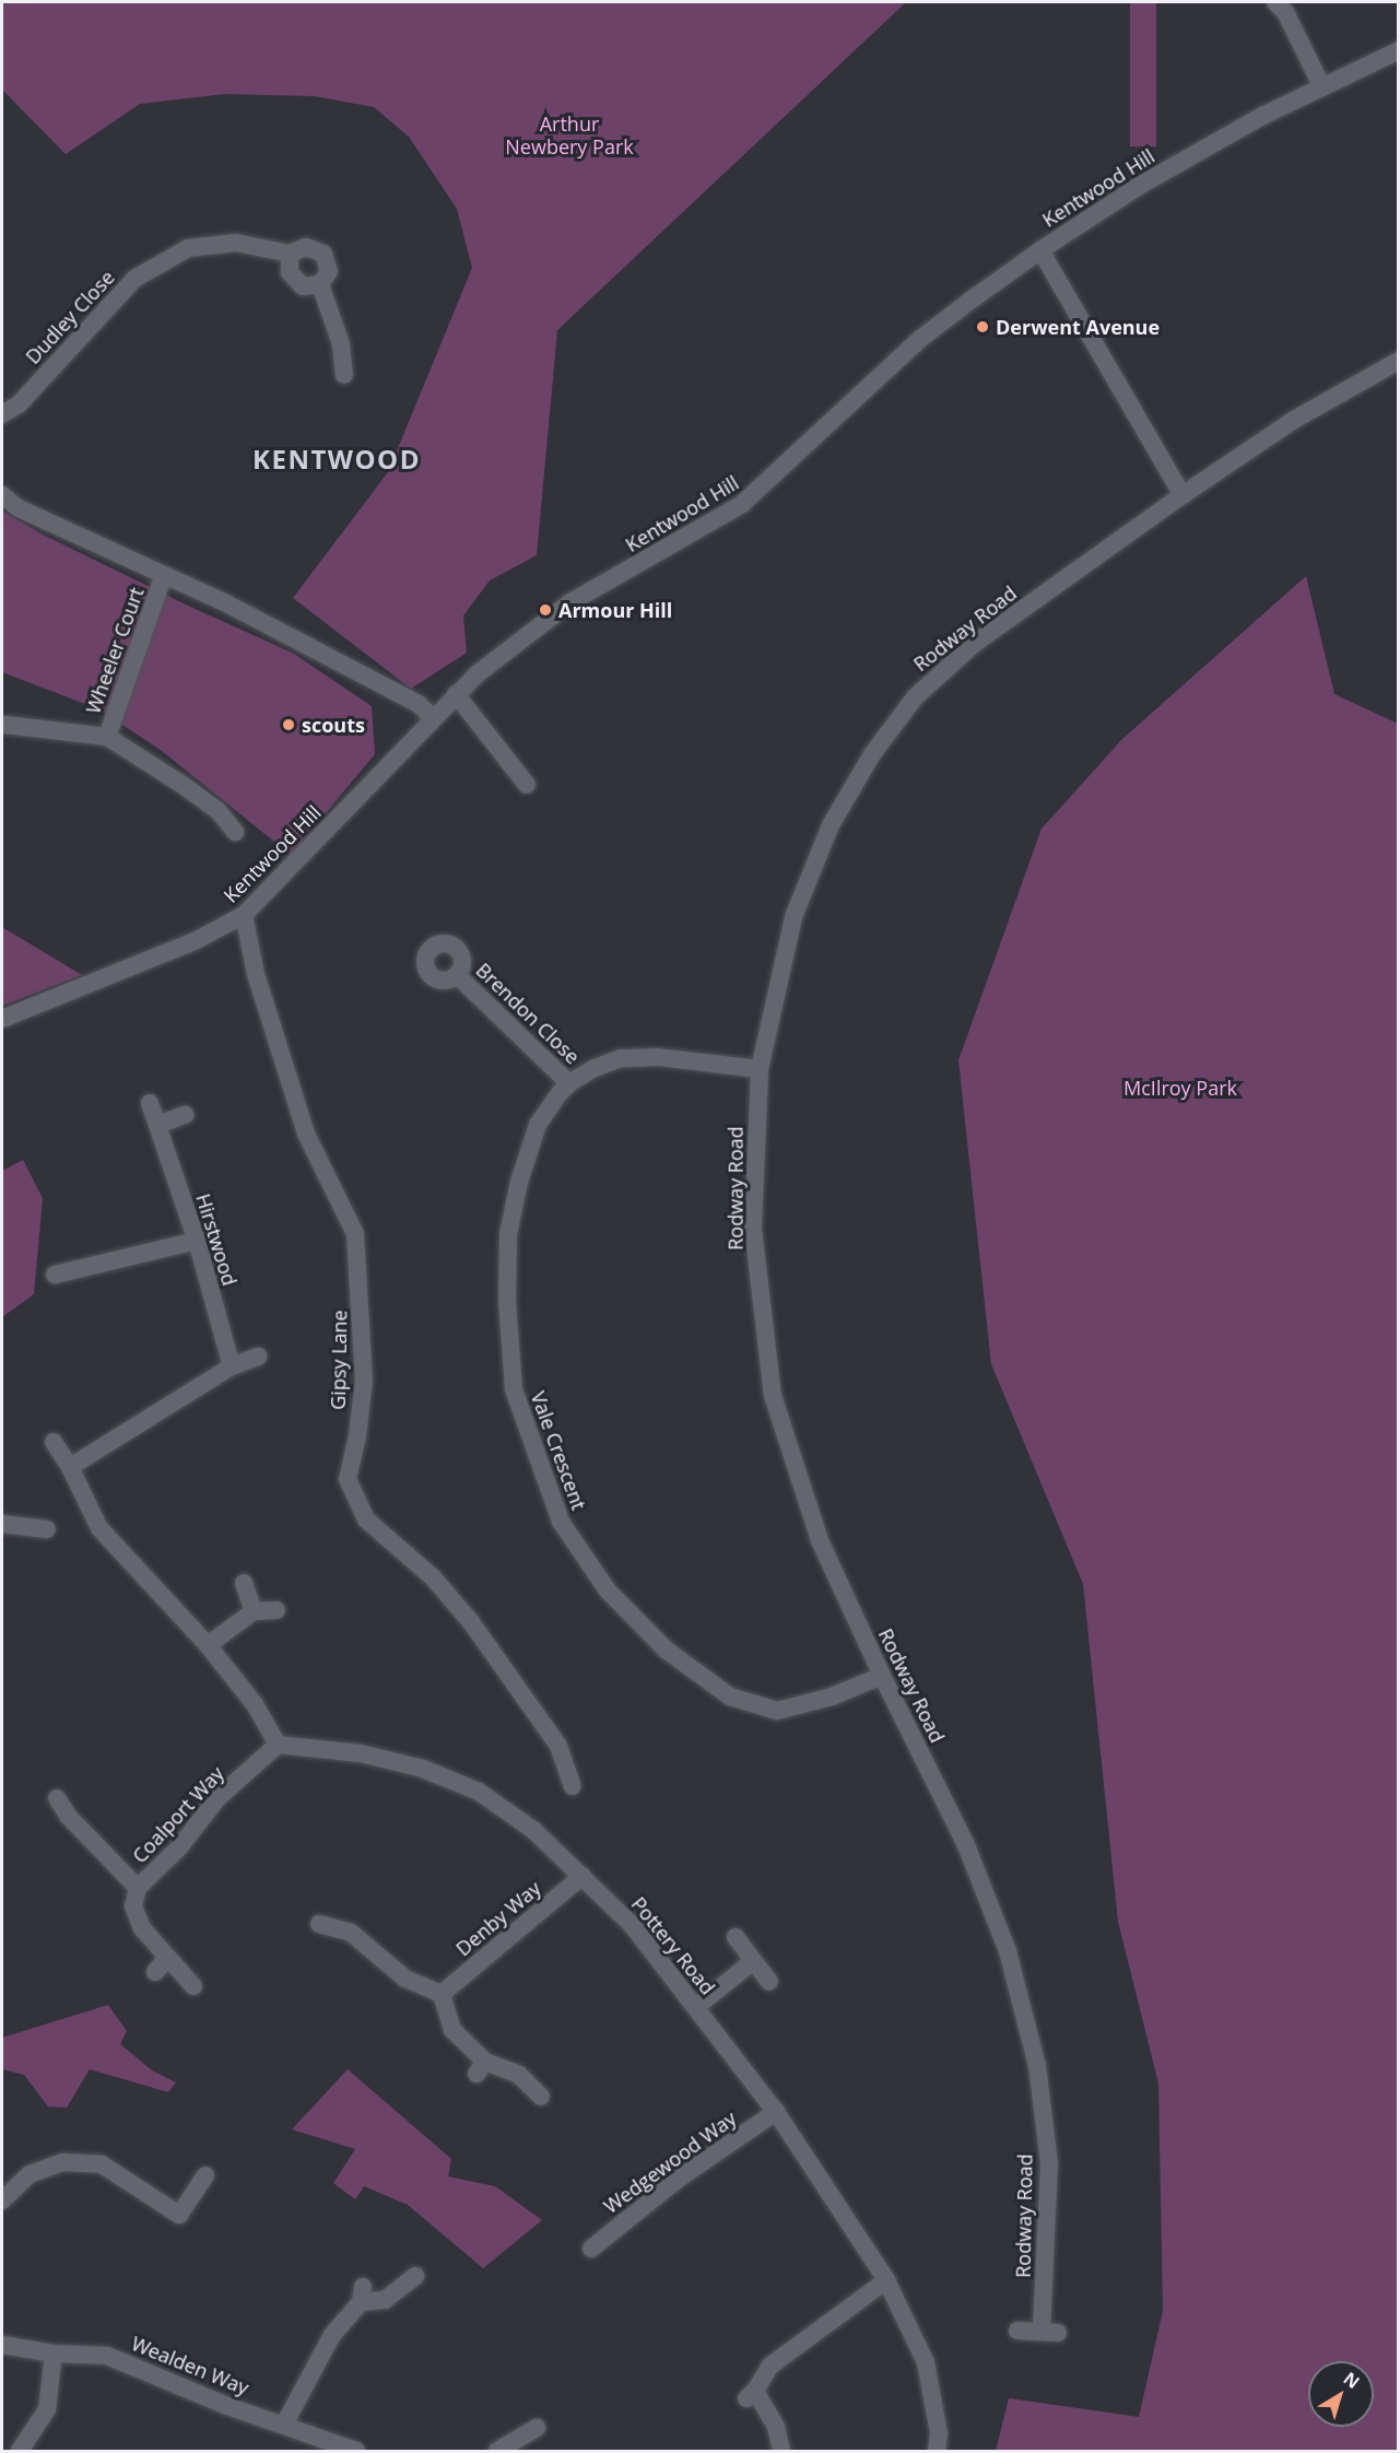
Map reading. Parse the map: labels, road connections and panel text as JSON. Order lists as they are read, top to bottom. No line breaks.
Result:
{"streets":{"street":["Kentwood Hill","Dudley Close","Rodway Road","Wheeler Court","Brendon Close","Hirstwood","Gipsy Lane","Vale Crescent","Coalport Way","Denby Way","Pottery Road","Wedgewood Way","Wealden Way"]},"crossings":[["Kentwood Hill","Gipsy Lane"],["Rodway Road","Vale Crescent"],["Brendon Close","Vale Crescent"],["Coalport Way","Pottery Road"],["Denby Way","Pottery Road"],["Pottery Road","Wedgewood Way"]],"districts":["KENTWOOD"],"parks":["Arthur Newbery Park","McIlroy Park"],"places":["Derwent Avenue","Armour Hill","scouts"],"north":"top right"}
